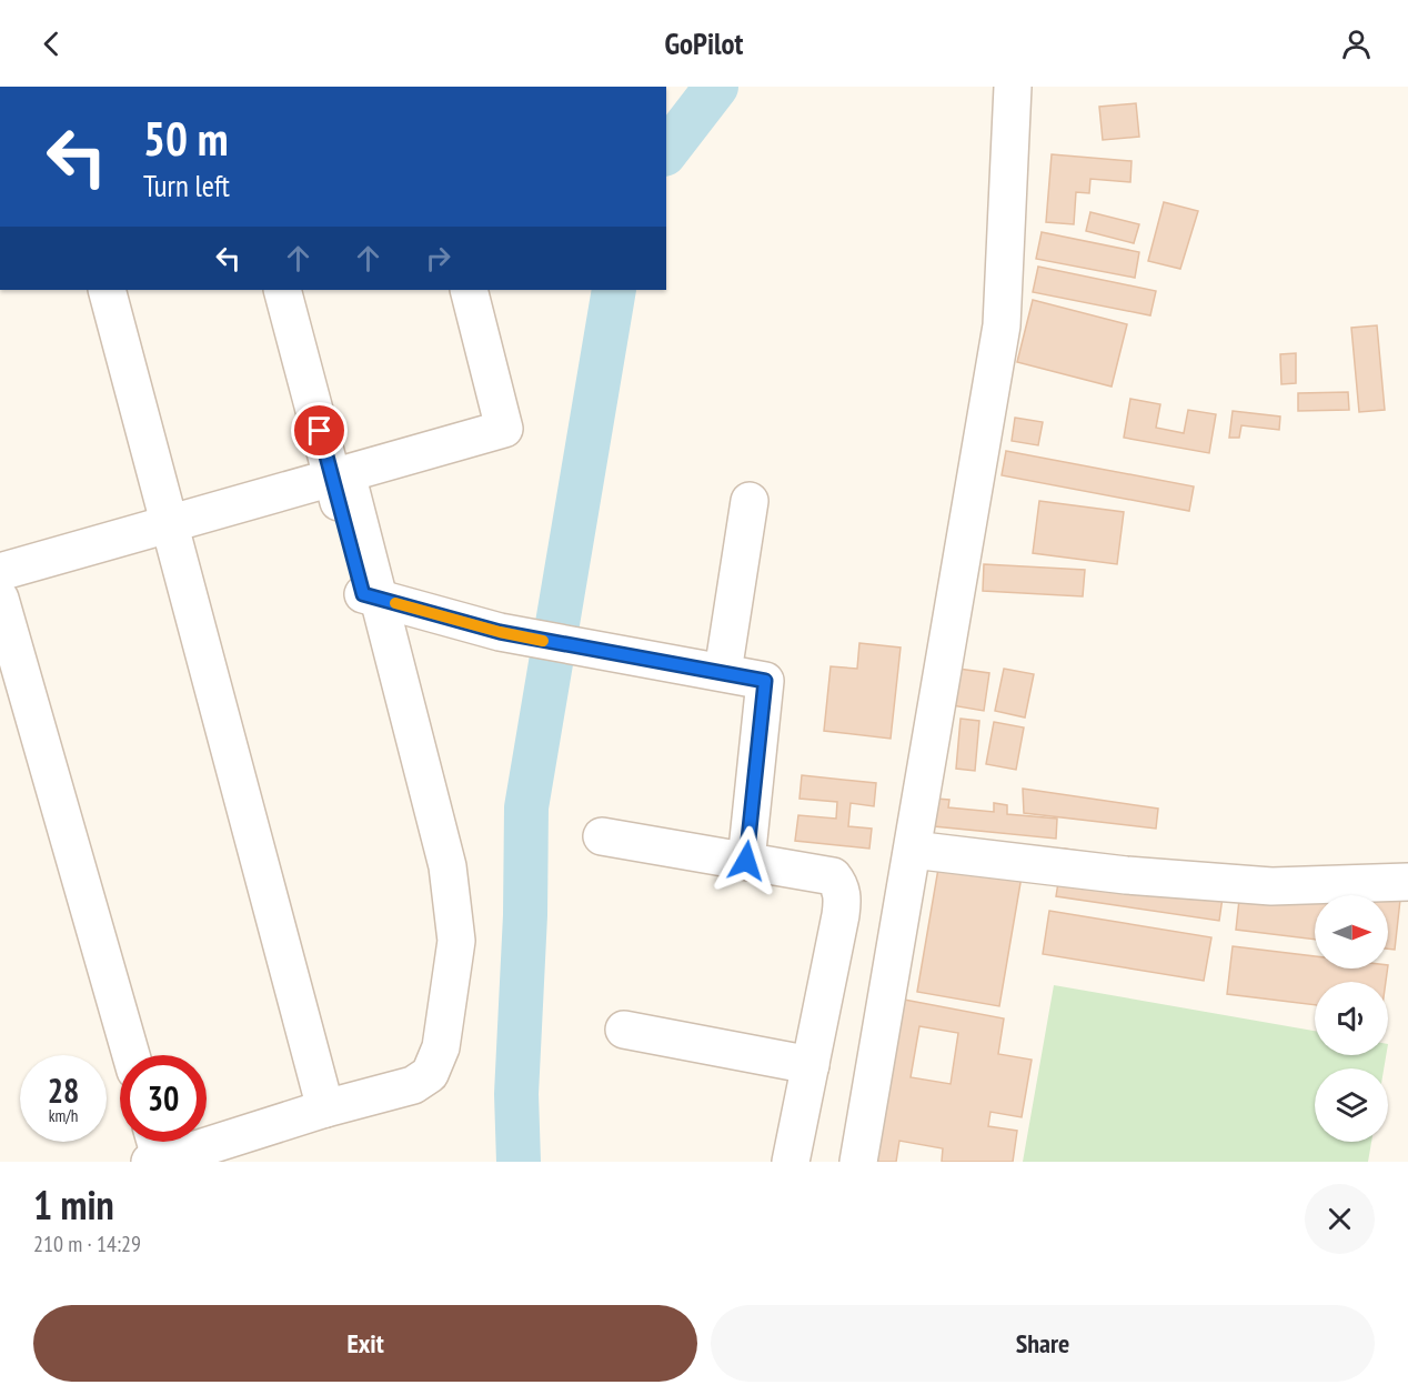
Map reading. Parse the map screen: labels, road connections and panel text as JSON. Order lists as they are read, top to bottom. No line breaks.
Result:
{"north":"right","page":{"header":"GoPilot","turn":["50 m","Turn left"],"speed":"28 km/h","limit":"30","heading":["1 min","210 m · 14:29"],"buttons":["Exit","Share"]}}
